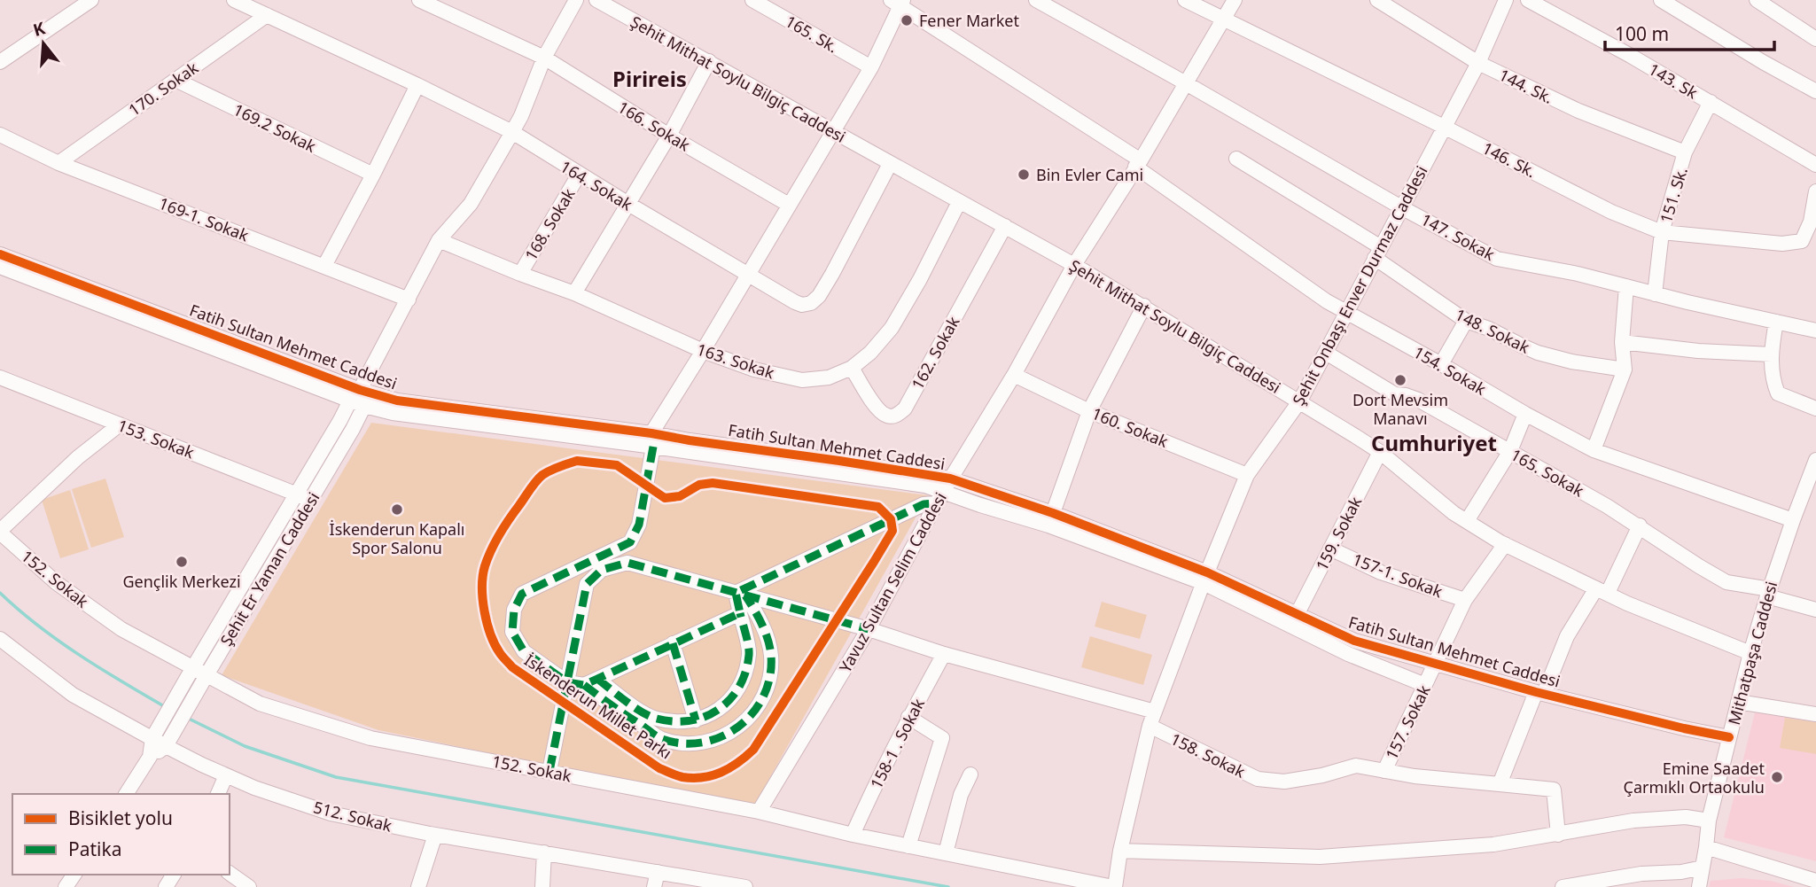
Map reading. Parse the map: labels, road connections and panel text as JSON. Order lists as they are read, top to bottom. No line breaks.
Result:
{"streets":{"street":["165. Sk.","Şehit Mithat Soylu Bilgiç Caddesi","143. Sk","144. Sk.","170. Sokak","166. Sokak","169.2 Sokak","146. Sk.","164. Sokak","151. Sk.","169-1. Sokak","168. Sokak","147. Sokak","Şehit Onbaşı Enver Durmaz Caddesi","148. Sokak","Fatih Sultan Mehmet Caddesi","162. Sokak","163. Sokak","154. Sokak","160. Sokak","153. Sokak","165. Sokak","159. Sokak","Şehit Er Yaman Caddesi","157-1. Sokak","152. Sokak","Yavuz Sultan Selim Caddesi","Mithatpaşa Caddesi","157. Sokak","158-1 . Sokak","158. Sokak","512. Sokak"],"cycle path":["İskenderun Millet Parkı"]},"crossings":[["Şehit Mithat Soylu Bilgiç Caddesi","164. Sokak"],["Şehit Mithat Soylu Bilgiç Caddesi","Şehit Onbaşı Enver Durmaz Caddesi"],["Şehit Mithat Soylu Bilgiç Caddesi","162. Sokak"],["Şehit Mithat Soylu Bilgiç Caddesi","163. Sokak"],["Şehit Mithat Soylu Bilgiç Caddesi","159. Sokak"],["Şehit Mithat Soylu Bilgiç Caddesi","Yavuz Sultan Selim Caddesi"],["Şehit Mithat Soylu Bilgiç Caddesi","Mithatpaşa Caddesi"],["Şehit Mithat Soylu Bilgiç Caddesi","157. Sokak"],["143. Sk","151. Sk."],["144. Sk.","151. Sk."],["144. Sk.","Şehit Onbaşı Enver Durmaz Caddesi"],["170. Sokak","169.2 Sokak"],["170. Sokak","164. Sokak"],["170. Sokak","169-1. Sokak"],["166. Sokak","Şehit Er Yaman Caddesi"],["146. Sk.","151. Sk."],["146. Sk.","Şehit Onbaşı Enver Durmaz Caddesi"],["146. Sk.","Yavuz Sultan Selim Caddesi"],["164. Sokak","168. Sokak"],["164. Sokak","Şehit Er Yaman Caddesi"],["151. Sk.","147. Sokak"],["169-1. Sokak","Şehit Er Yaman Caddesi"],["168. Sokak","163. Sokak"],["147. Sokak","Şehit Onbaşı Enver Durmaz Caddesi"],["147. Sokak","Yavuz Sultan Selim Caddesi"],["Şehit Onbaşı Enver Durmaz Caddesi","148. Sokak"],["Şehit Onbaşı Enver Durmaz Caddesi","Fatih Sultan Mehmet Caddesi"],["Şehit Onbaşı Enver Durmaz Caddesi","154. Sokak"],["Şehit Onbaşı Enver Durmaz Caddesi","160. Sokak"],["Şehit Onbaşı Enver Durmaz Caddesi","165. Sokak"],["Şehit Onbaşı Enver Durmaz Caddesi","152. Sokak"],["Şehit Onbaşı Enver Durmaz Caddesi","158. Sokak"],["Fatih Sultan Mehmet Caddesi","159. Sokak"],["Fatih Sultan Mehmet Caddesi","Şehit Er Yaman Caddesi"],["Fatih Sultan Mehmet Caddesi","Yavuz Sultan Selim Caddesi"],["Fatih Sultan Mehmet Caddesi","Mithatpaşa Caddesi"],["Fatih Sultan Mehmet Caddesi","157. Sokak"],["162. Sokak","163. Sokak"],["163. Sokak","Şehit Er Yaman Caddesi"],["154. Sokak","Yavuz Sultan Selim Caddesi"],["154. Sokak","Mithatpaşa Caddesi"],["160. Sokak","Yavuz Sultan Selim Caddesi"],["153. Sokak","Şehit Er Yaman Caddesi"],["165. Sokak","Mithatpaşa Caddesi"],["159. Sokak","157-1. Sokak"],["Şehit Er Yaman Caddesi","152. Sokak"],["Şehit Er Yaman Caddesi","512. Sokak"],["157-1. Sokak","157. Sokak"],["152. Sokak","Yavuz Sultan Selim Caddesi"],["152. Sokak","158-1 . Sokak"],["157. Sokak","158. Sokak"]],"districts":["Pirireis","Cumhuriyet"],"places":["Fener Market","Bin Evler Cami","Dort Mevsim Manavı","İskenderun Kapalı Spor Salonu","Gençlik Merkezi","Emine Saadet Çarmıklı Ortaokulu"],"legend":["Bisiklet yolu","Patika"],"scale_bar":"100 m","north":"top"}
